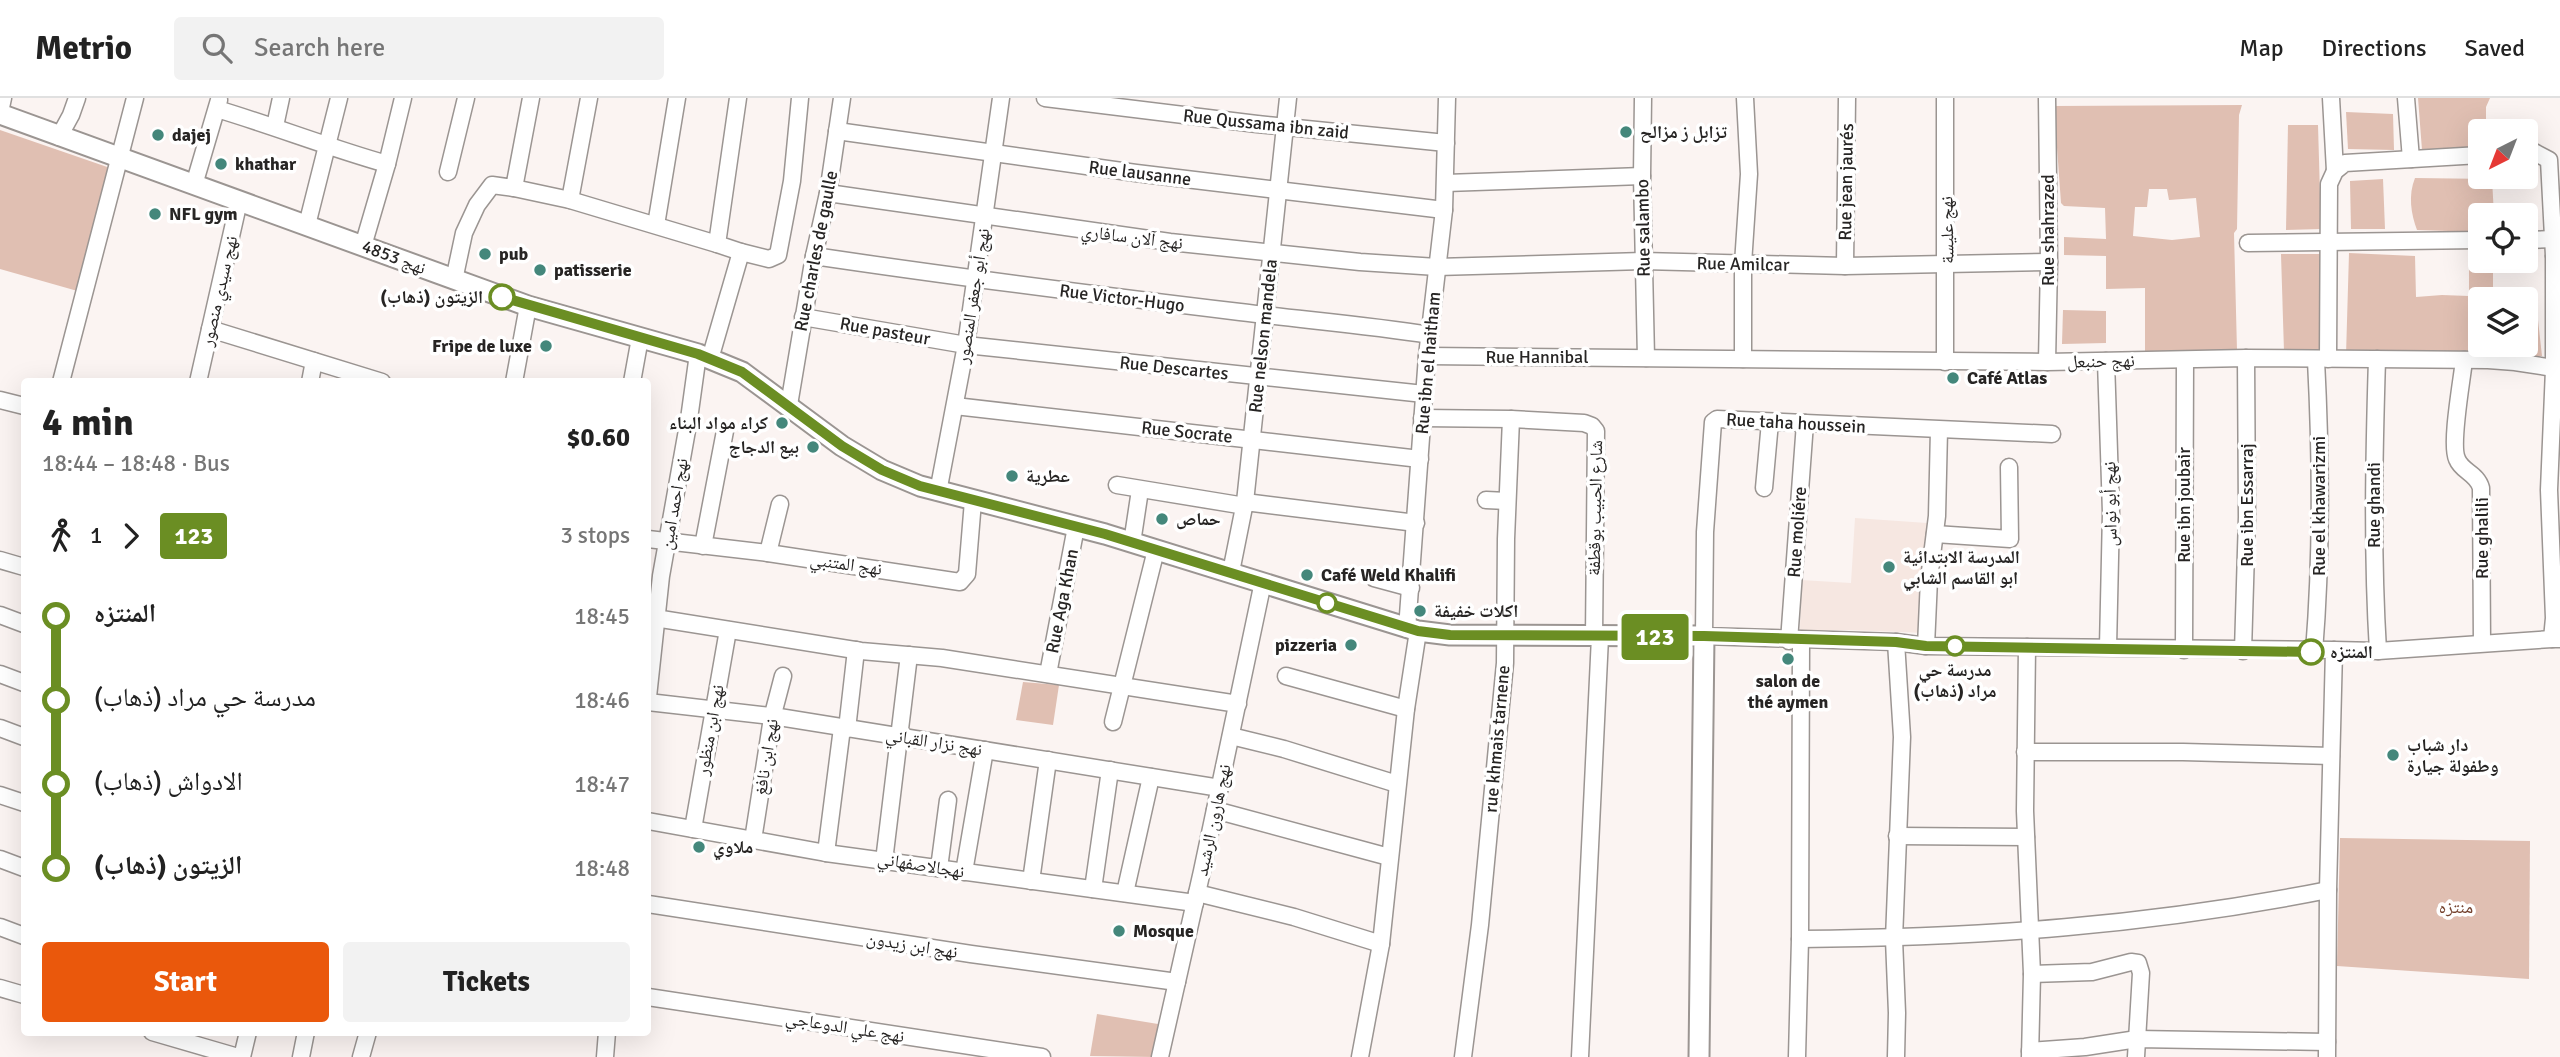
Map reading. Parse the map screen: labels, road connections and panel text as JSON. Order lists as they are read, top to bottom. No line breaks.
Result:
{"streets":{"street":["Rue Qussama ibn zaid","Rue lausanne","Rue jean jaurés","Rue salambo","نهج عليسة","Rue shahrazed","نهج آلان سافاري","Rue charles de gaulle","نهج 4853","Rue Amilcar","نهج سيدي منصور","نهج أبو جعفر المنصور","Rue Victor-Hugo","Rue pasteur","Rue nelson mandela","Rue Hannibal","نهج حنبعل","Rue ibn el haitham","Rue Descartes","Rue taha houssein","Rue Socrate","نهج احمد امين","نهج أبو نواس","Rue ibn joubair","Rue ibn Essarraj","Rue ghandi","Rue el khawarizmi","شارع الحبيب بوقطفة","Rue moliére","Rue ghalili","نهج المتنبي","Rue Aga Khan","نهج ابن منظور","rue khmais tarnene","نهج نزار القباني","نهج ابن نافغ","نهج هارون الرشيد","نهجالاصفهاني","نهج ابن زيدون","نهج علي الدوعاجي"]},"crossings":[["Rue Qussama ibn zaid","Rue nelson mandela"],["Rue Qussama ibn zaid","Rue ibn el haitham"],["Rue lausanne","Rue charles de gaulle"],["Rue lausanne","نهج أبو جعفر المنصور"],["Rue lausanne","Rue nelson mandela"],["Rue lausanne","Rue ibn el haitham"],["Rue jean jaurés","Rue Amilcar"],["Rue salambo","Rue Amilcar"],["Rue salambo","Rue Hannibal"],["Rue salambo","نهج حنبعل"],["نهج عليسة","Rue Amilcar"],["نهج عليسة","نهج حنبعل"],["Rue shahrazed","Rue Amilcar"],["Rue shahrazed","نهج حنبعل"],["نهج آلان سافاري","Rue charles de gaulle"],["نهج آلان سافاري","Rue Amilcar"],["نهج آلان سافاري","نهج أبو جعفر المنصور"],["نهج آلان سافاري","Rue nelson mandela"],["نهج آلان سافاري","Rue ibn el haitham"],["Rue charles de gaulle","نهج 4853"],["Rue charles de gaulle","Rue Victor-Hugo"],["Rue charles de gaulle","Rue pasteur"],["نهج 4853","نهج سيدي منصور"],["نهج 4853","نهج أبو جعفر المنصور"],["نهج 4853","Rue nelson mandela"],["نهج 4853","Rue ibn el haitham"],["نهج 4853","Rue taha houssein"],["نهج 4853","نهج احمد امين"],["نهج 4853","شارع الحبيب بوقطفة"],["نهج 4853","نهج المتنبي"],["نهج 4853","Rue Aga Khan"],["نهج 4853","rue khmais tarnene"],["نهج 4853","نهج هارون الرشيد"],["Rue Amilcar","Rue ibn el haitham"],["نهج أبو جعفر المنصور","Rue Victor-Hugo"],["نهج أبو جعفر المنصور","Rue pasteur"],["نهج أبو جعفر المنصور","Rue Descartes"],["نهج أبو جعفر المنصور","Rue Socrate"],["Rue Victor-Hugo","Rue nelson mandela"],["Rue Victor-Hugo","Rue ibn el haitham"],["Rue pasteur","Rue Descartes"],["Rue nelson mandela","Rue Descartes"],["Rue nelson mandela","Rue Socrate"],["Rue Hannibal","نهج حنبعل"],["Rue Hannibal","Rue ibn el haitham"],["نهج حنبعل","نهج أبو نواس"],["نهج حنبعل","Rue ibn joubair"],["نهج حنبعل","Rue ibn Essarraj"],["نهج حنبعل","Rue ghandi"],["نهج حنبعل","Rue el khawarizmi"],["نهج حنبعل","Rue ghalili"],["Rue ibn el haitham","Rue Descartes"],["Rue ibn el haitham","Rue Socrate"],["Rue ibn el haitham","شارع الحبيب بوقطفة"],["Rue ibn el haitham","نهجالاصفهاني"],["Rue taha houssein","Rue moliére"],["نهج احمد امين","نهج المتنبي"],["شارع الحبيب بوقطفة","rue khmais tarnene"],["نهج ابن منظور","نهج نزار القباني"],["نهج ابن منظور","نهجالاصفهاني"],["نهج نزار القباني","نهج ابن نافغ"],["نهج نزار القباني","نهج هارون الرشيد"],["نهج ابن نافغ","نهجالاصفهاني"],["نهج هارون الرشيد","نهجالاصفهاني"],["نهج هارون الرشيد","نهج ابن زيدون"]],"parks":["منتزه"],"places":["تزابل ز مزالح","dajej","khathar","NFL gym","pub","patisserie","الزيتون (ذهاب)","Fripe de luxe","Café Atlas","كراء مواد البناء","بيع الدجاج","عطرية","حماص","المدرسة الابتدائية ابو القاسم الشابي","Café Weld Khalifi","اكلات خفيفة","pizzeria","مدرسة حي مراد (ذهاب)","المنتزه","salon de thé aymen","دار شباب وطفولة جيارة","ملاوي","Mosque"],"lines":["bus line 123"],"north":"bottom left","page":{"header":"Metrio","search":"Search here","nav":["Map","Directions","Saved"],"on_map":"123","heading":["4 min","18:44 – 18:48 · Bus","$0.60"],"legs":["1","123","3 stops"],"list":[{"name":"المنتزه","value":"18:45"},{"name":"مدرسة حي مراد (ذهاب)","value":"18:46"},{"name":"الادواش (ذهاب)","value":"18:47"},{"name":"الزيتون (ذهاب)","value":"18:48"}],"buttons":["Start","Tickets"]}}
